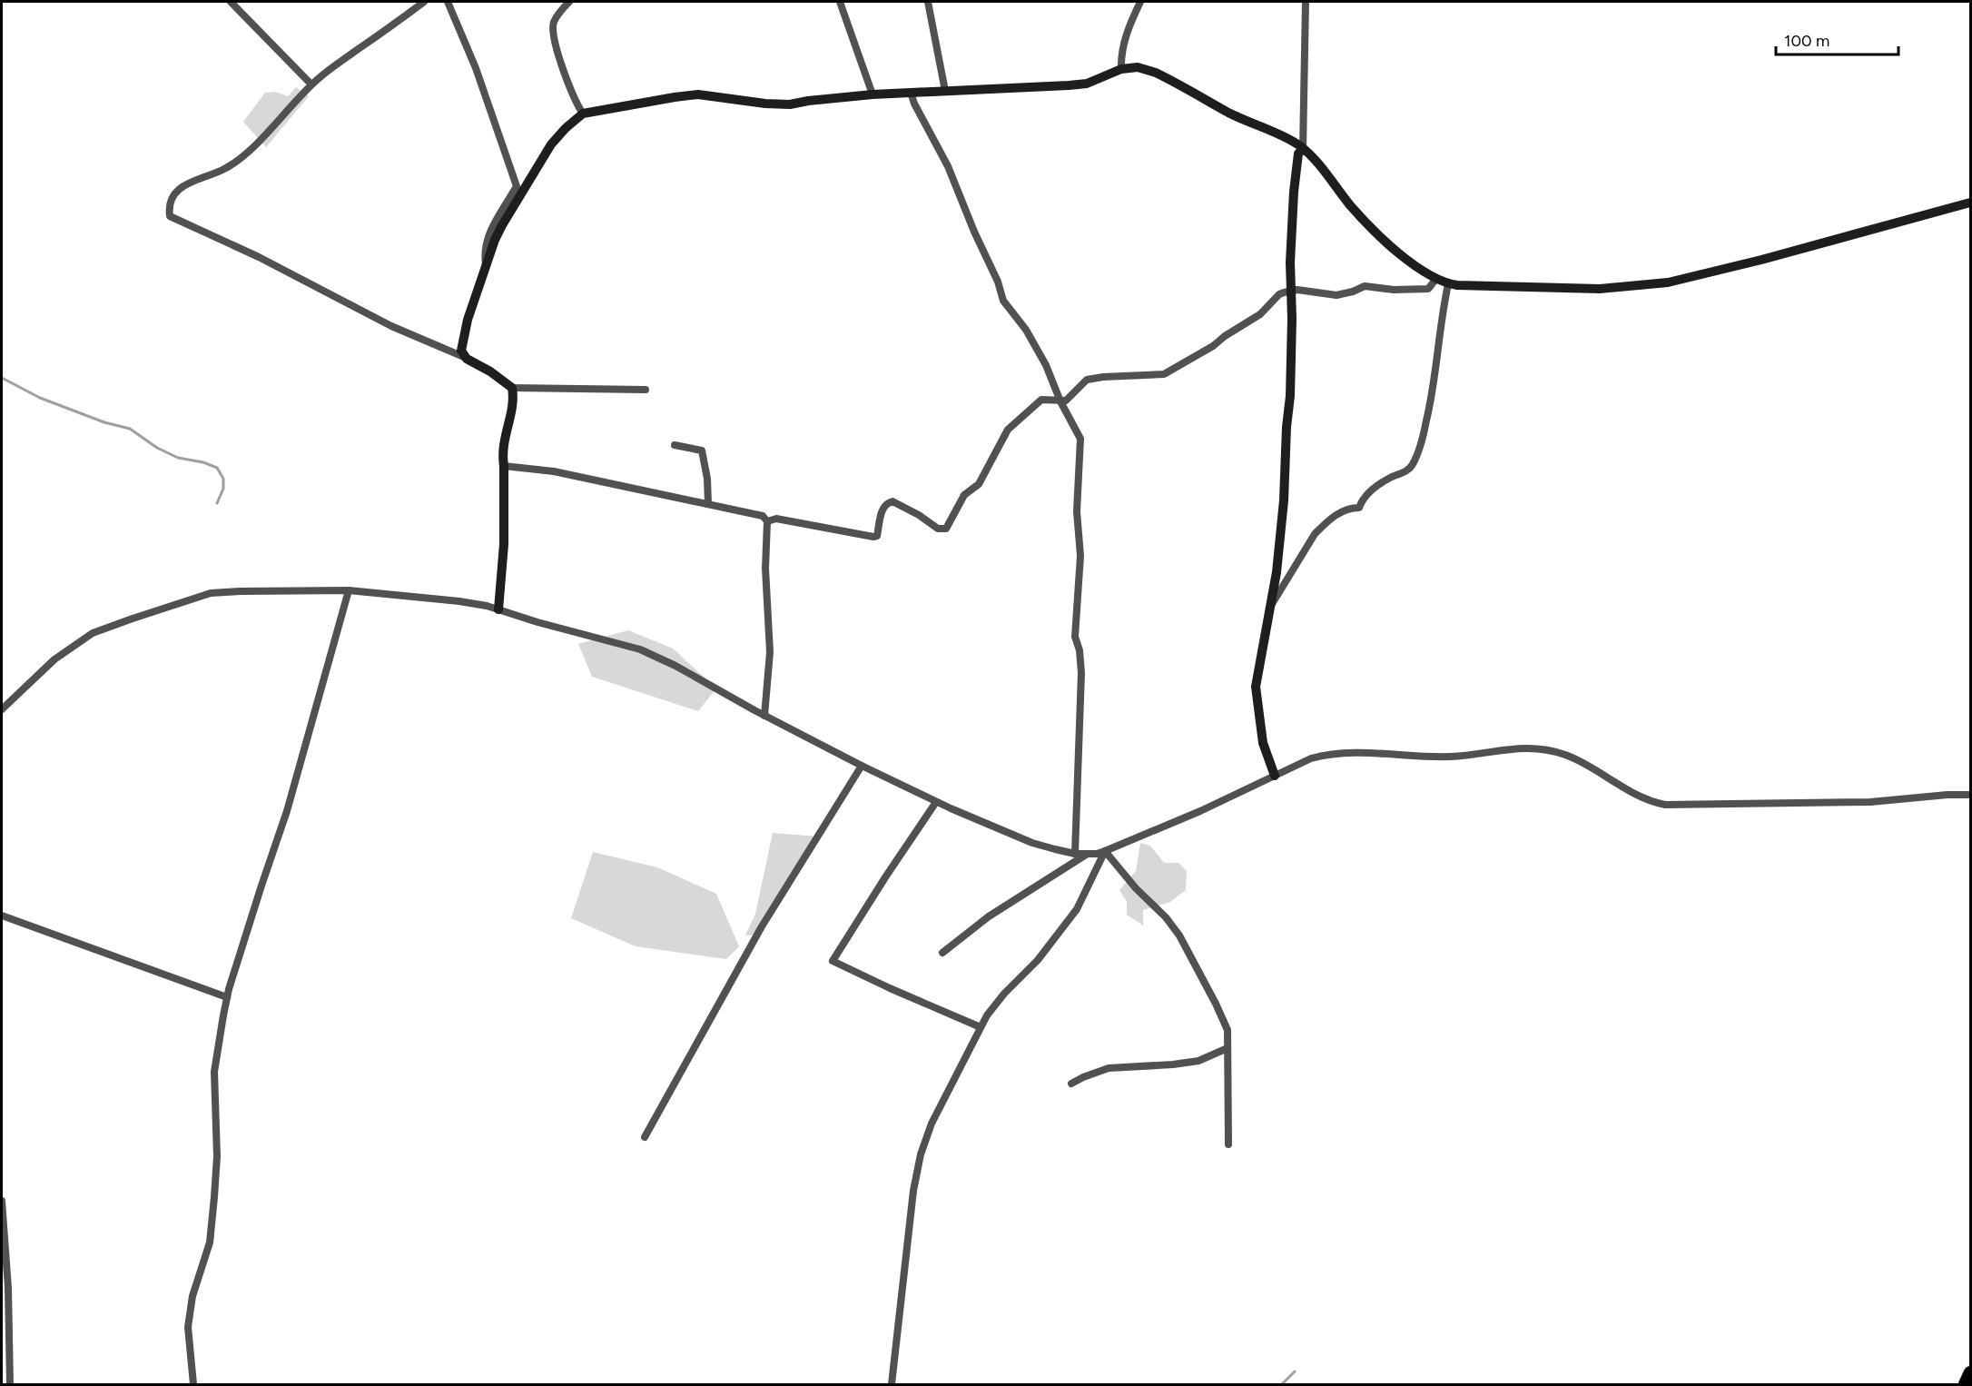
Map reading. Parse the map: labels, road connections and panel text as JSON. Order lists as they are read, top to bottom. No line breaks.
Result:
{"scale_bar":"100 m"}
